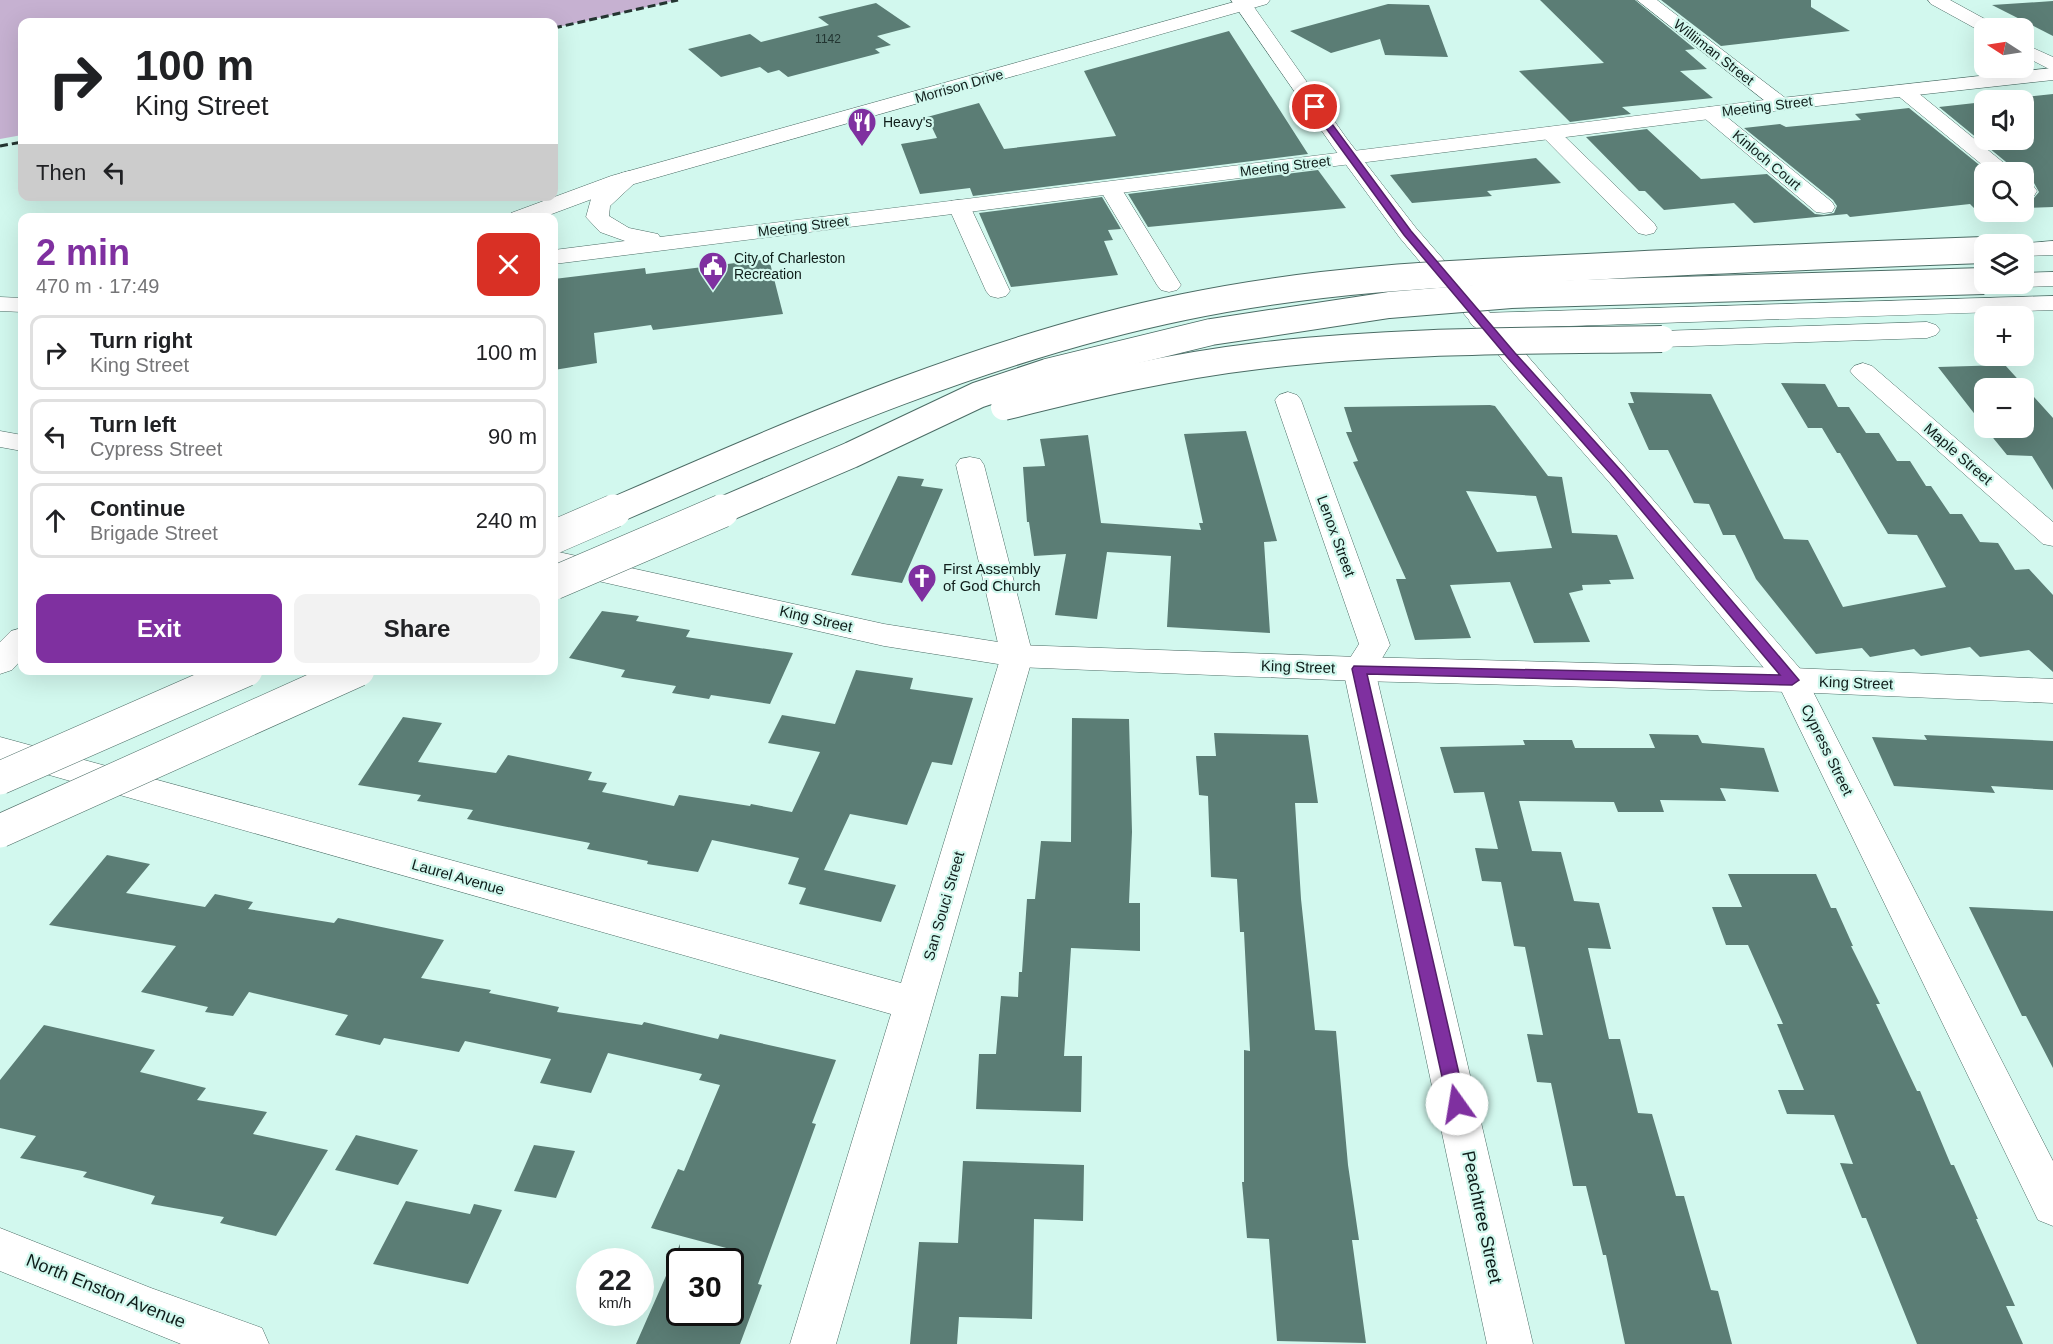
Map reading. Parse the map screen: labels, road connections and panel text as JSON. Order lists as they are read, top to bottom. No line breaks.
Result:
{"streets":{"main road":["Morrison Drive","Meeting Street","King Street"],"street":["Williiman Street","Kinloch Court","Maple Street","Lenox Street","Cypress Street","Laurel Avenue","San Souci Street","Peachtree Street","North Enston Avenue"]},"crossings":[["Williiman Street","Meeting Street"],["Morrison Drive","Cypress Street"],["Meeting Street","Kinloch Court"],["Meeting Street","Cypress Street"],["Lenox Street","King Street"],["Lenox Street","Peachtree Street"],["King Street","Cypress Street"],["King Street","San Souci Street"],["King Street","Peachtree Street"],["Laurel Avenue","San Souci Street"]],"places":{"restaurant":["Heavy's"],"public building":["City of Charleston Recreation"],"church":["First Assembly of God Church"]},"house_numbers":["1142"],"north":"left","page":{"map_buttons":["+","−"],"turn":["100 m","King Street"],"then":"Then","heading":["2 min","470 m · 17:49"],"list":[{"name":"Turn right","note":"King Street","value":"100 m"},{"name":"Turn left","note":"Cypress Street","value":"90 m"},{"name":"Continue","note":"Brigade Street","value":"240 m"}],"buttons":["Exit","Share"],"speed":"22 km/h","limit":"30"}}
